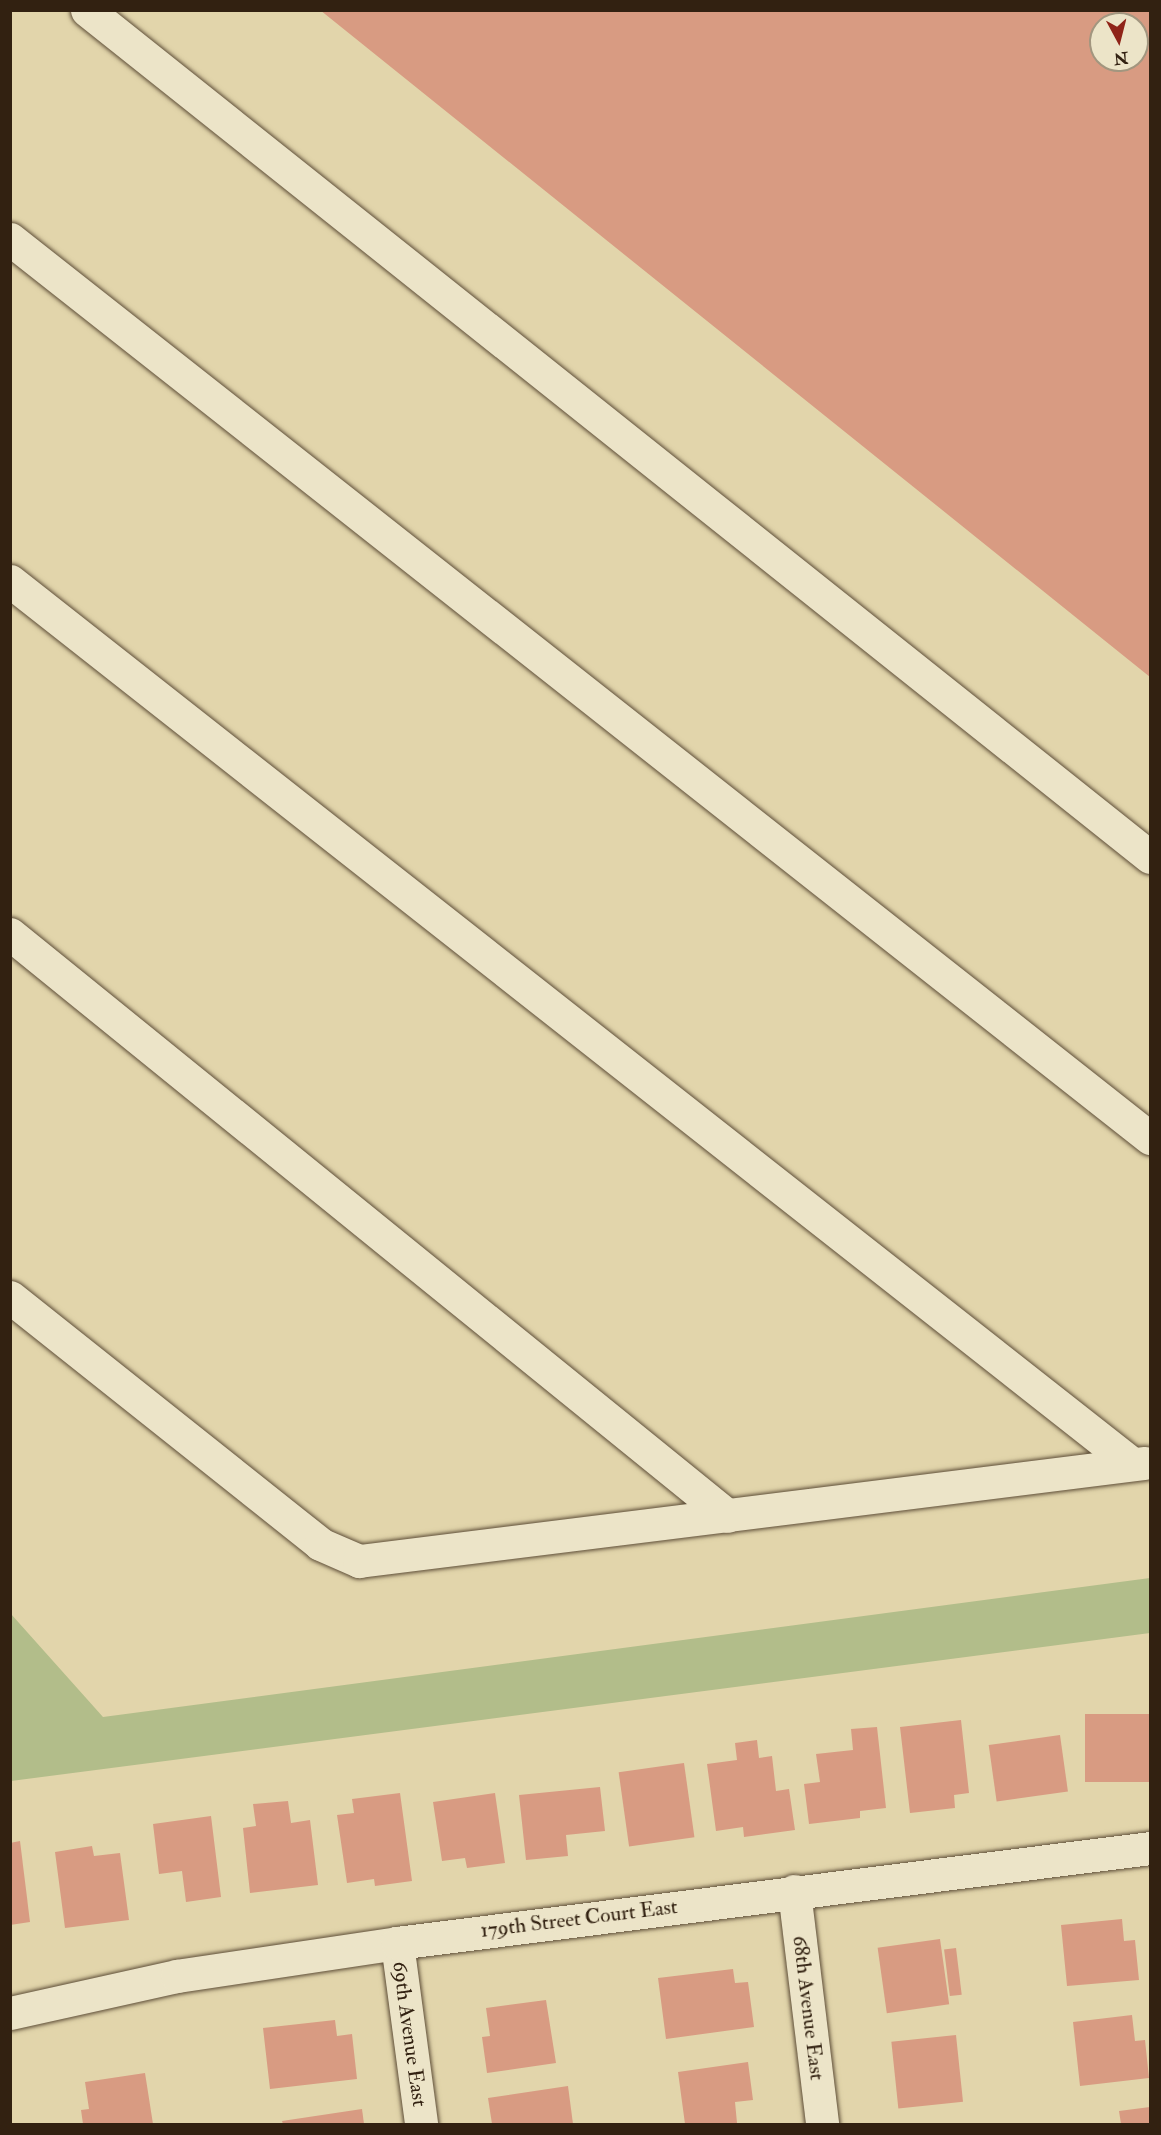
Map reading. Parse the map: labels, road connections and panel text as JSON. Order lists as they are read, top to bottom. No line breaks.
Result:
{"streets":{"street":["179th Street Court East","68th Avenue East","69th Avenue East"]},"crossings":[["179th Street Court East","68th Avenue East"],["179th Street Court East","69th Avenue East"]],"north":"bottom"}
